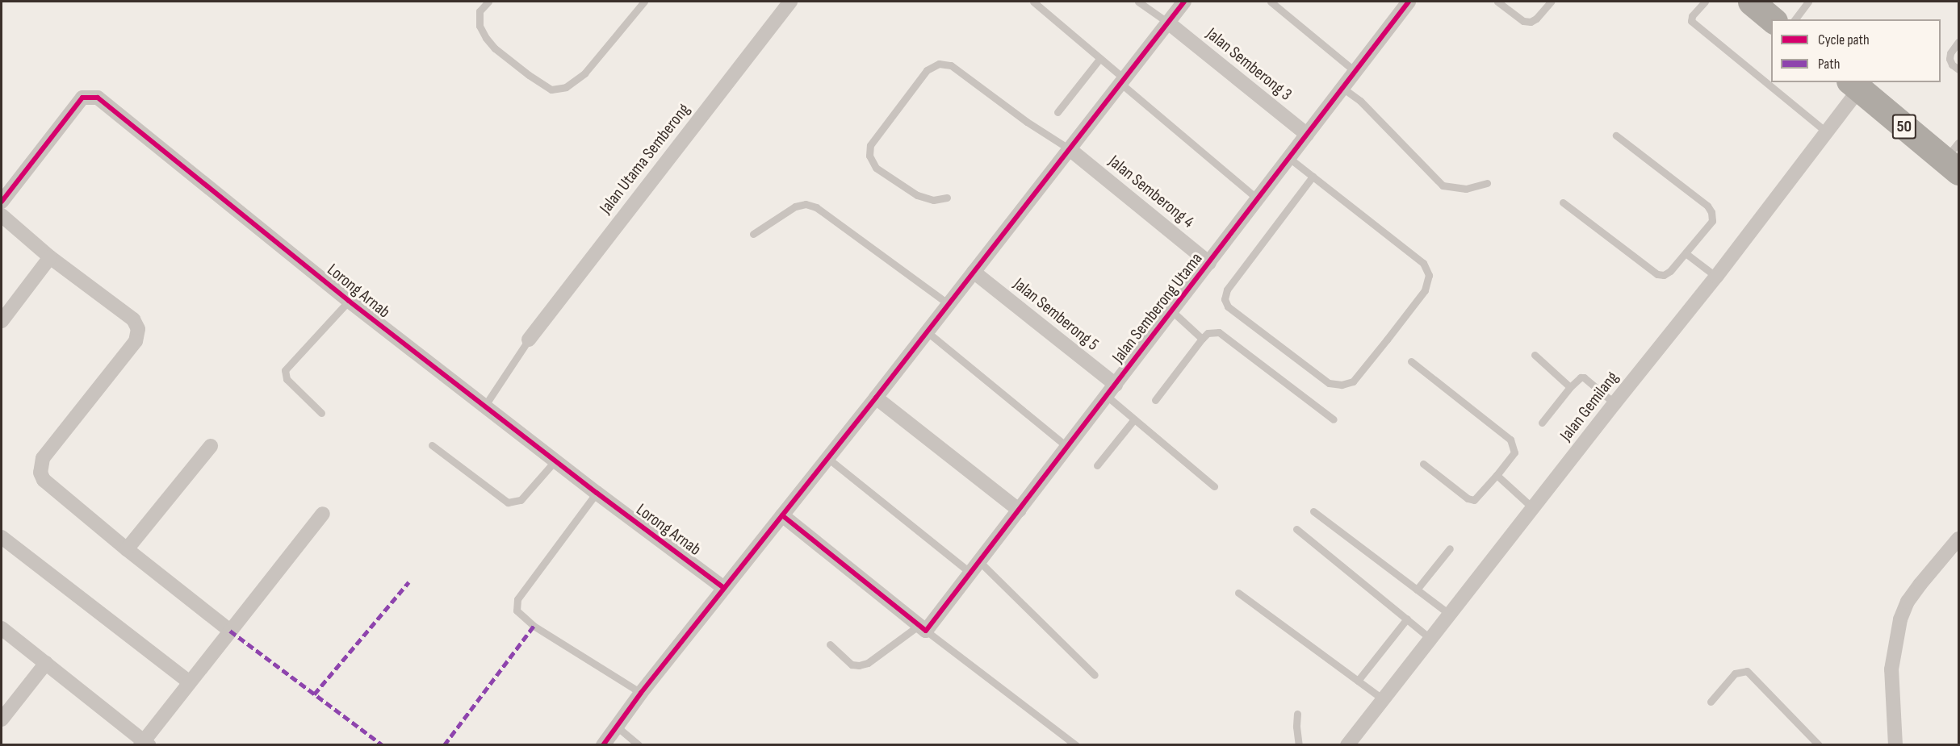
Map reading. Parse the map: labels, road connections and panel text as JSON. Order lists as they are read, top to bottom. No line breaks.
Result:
{"streets":{"highway":["50"],"street":["Jalan Semberong 3","Jalan Utama Semberong","Jalan Semberong 4","Lorong Arnab","Jalan Semberong Utama","Jalan Semberong 5","Jalan Gemilang"]},"crossings":[["Jalan Semberong 3","Jalan Semberong Utama"],["50","Jalan Gemilang"],["Jalan Semberong 4","Jalan Semberong Utama"],["Jalan Semberong Utama","Jalan Semberong 5"]],"legend":["Cycle path","Path"]}
